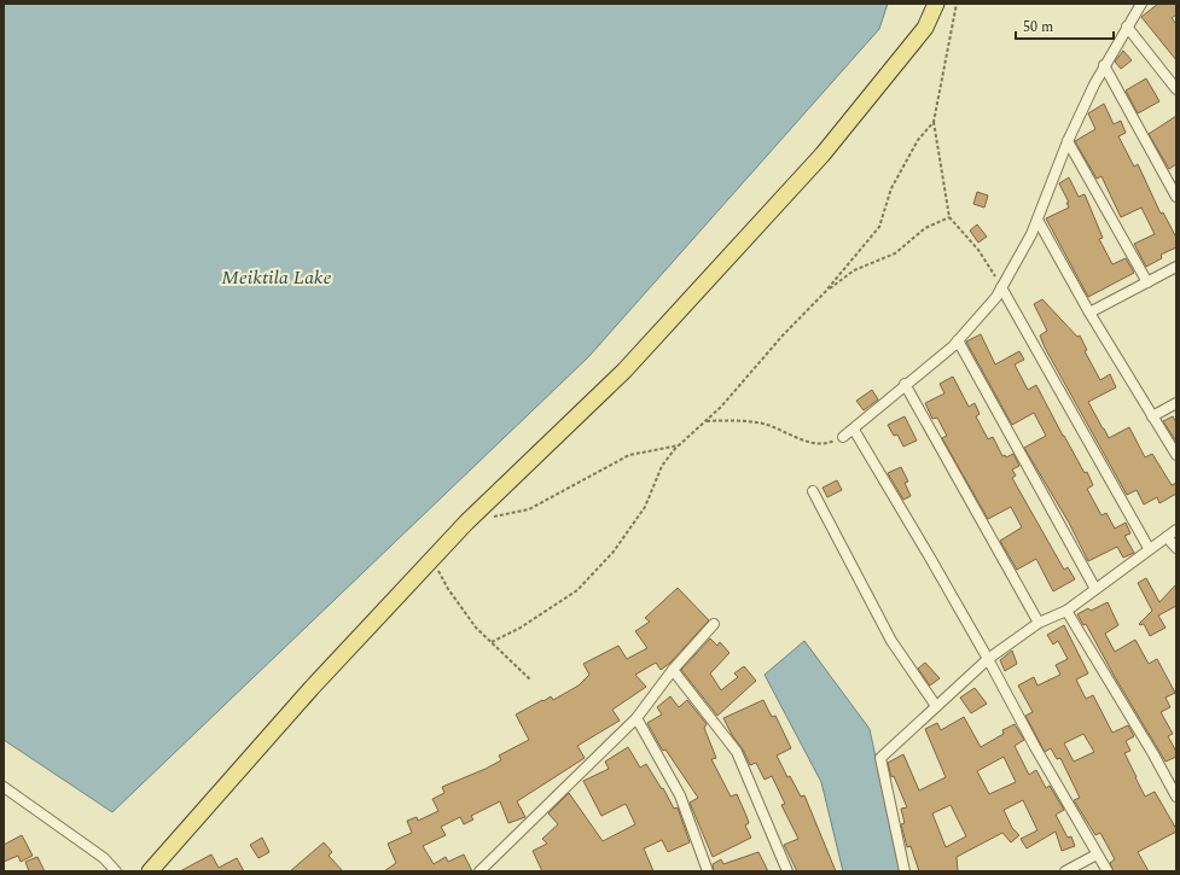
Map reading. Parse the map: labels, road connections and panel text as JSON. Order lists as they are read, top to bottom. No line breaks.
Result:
{"water":["Meiktila Lake"],"scale_bar":"50 m"}
